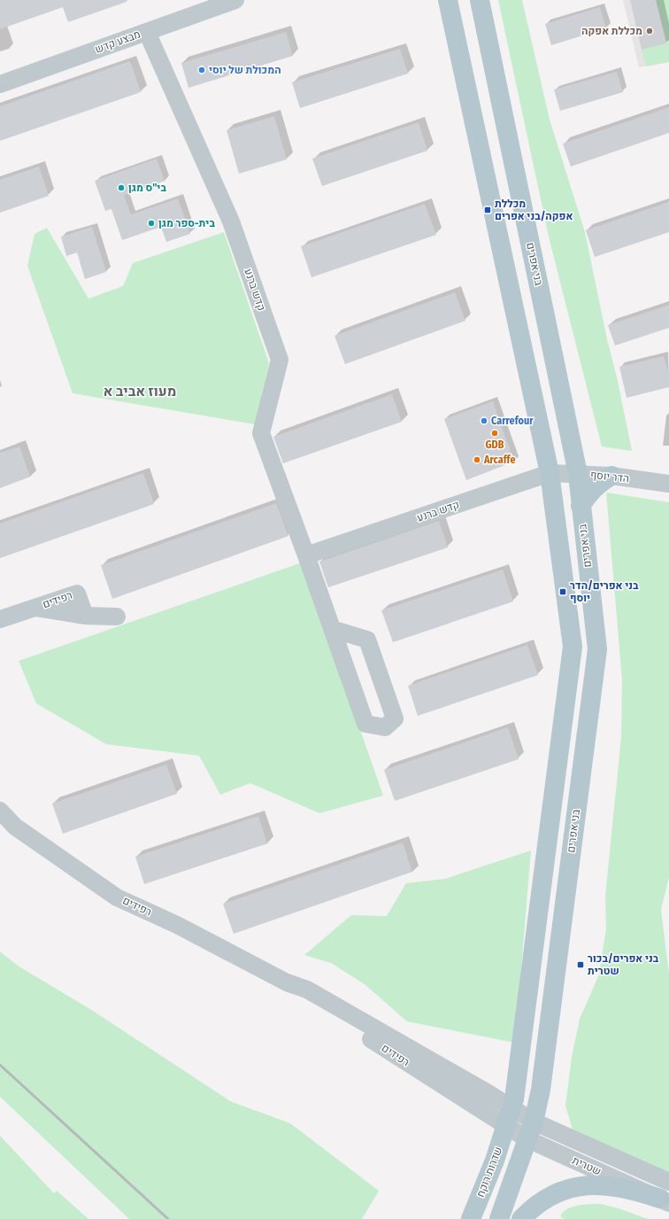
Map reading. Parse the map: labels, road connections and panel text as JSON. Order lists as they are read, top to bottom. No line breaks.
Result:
{"streets":{"main road":["בני אפרים","שדרות רוקח"],"street":["מבצע קדש","קדש ברנע","הדר יוסף","רפידים","שטרית"]},"crossings":[["מבצע קדש","קדש ברנע"],["בני אפרים","הדר יוסף"],["בני אפרים","שטרית"],["קדש ברנע","הדר יוסף"],["רפידים","שטרית"],["רפידים","שדרות רוקח"],["שטרית","שדרות רוקח"]],"districts":["מעוז אביב א"],"places":{"other":["מכללת אפקה","המכולת של יוסי","בי\"ס מגן","בית-ספר מגן","Carrefour","GDB","Arcaffe"],"transit":["מכללת אפקה/בני אפרים","בני אפרים/הדר יוסף","בני אפרים/בכור שטרית"]}}
